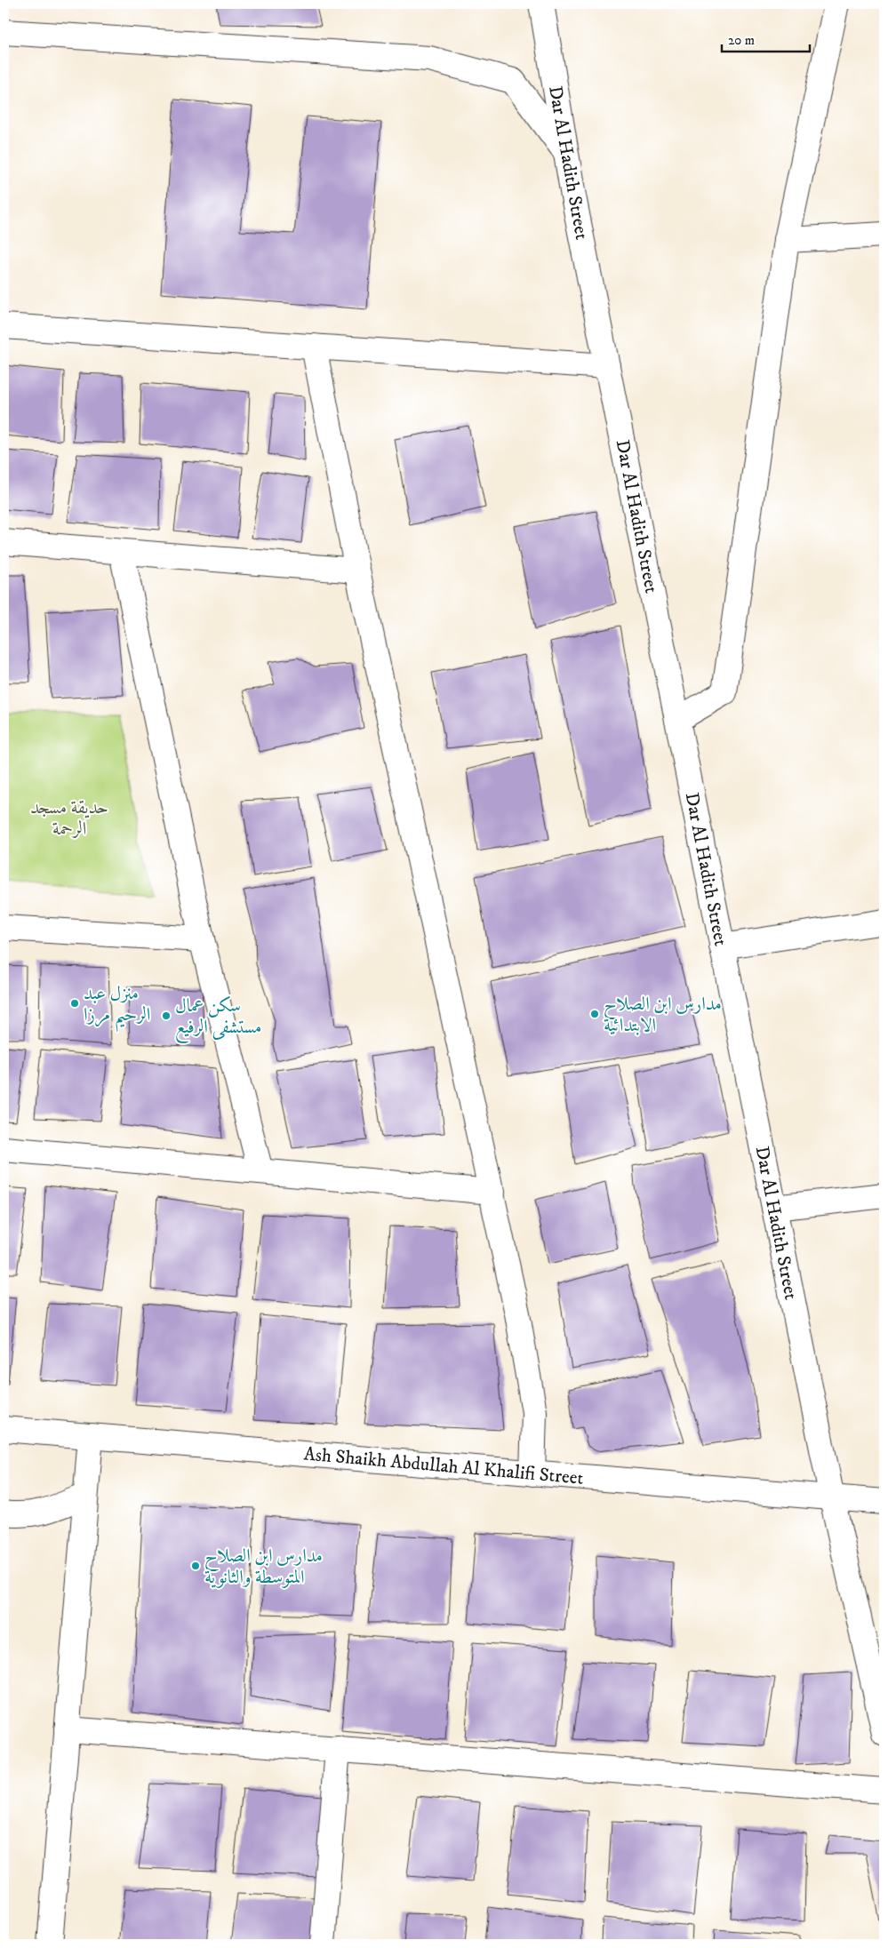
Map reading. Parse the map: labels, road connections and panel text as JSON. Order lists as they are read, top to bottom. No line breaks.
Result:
{"streets":{"street":["Dar Al Hadith Street","Ash Shaikh Abdullah Al Khalifi Street"]},"crossings":[["Dar Al Hadith Street","Ash Shaikh Abdullah Al Khalifi Street"]],"parks":["حديقة مسجد الرحمة"],"places":["منزل عبد الرحيم مرزا","مدارس ابن الصلاح الابتدائية","سكن عمال مستشفى الرفيع","مدارس ابن الصلاح المتوسطة والثانوية"],"scale_bar":"20 m"}
